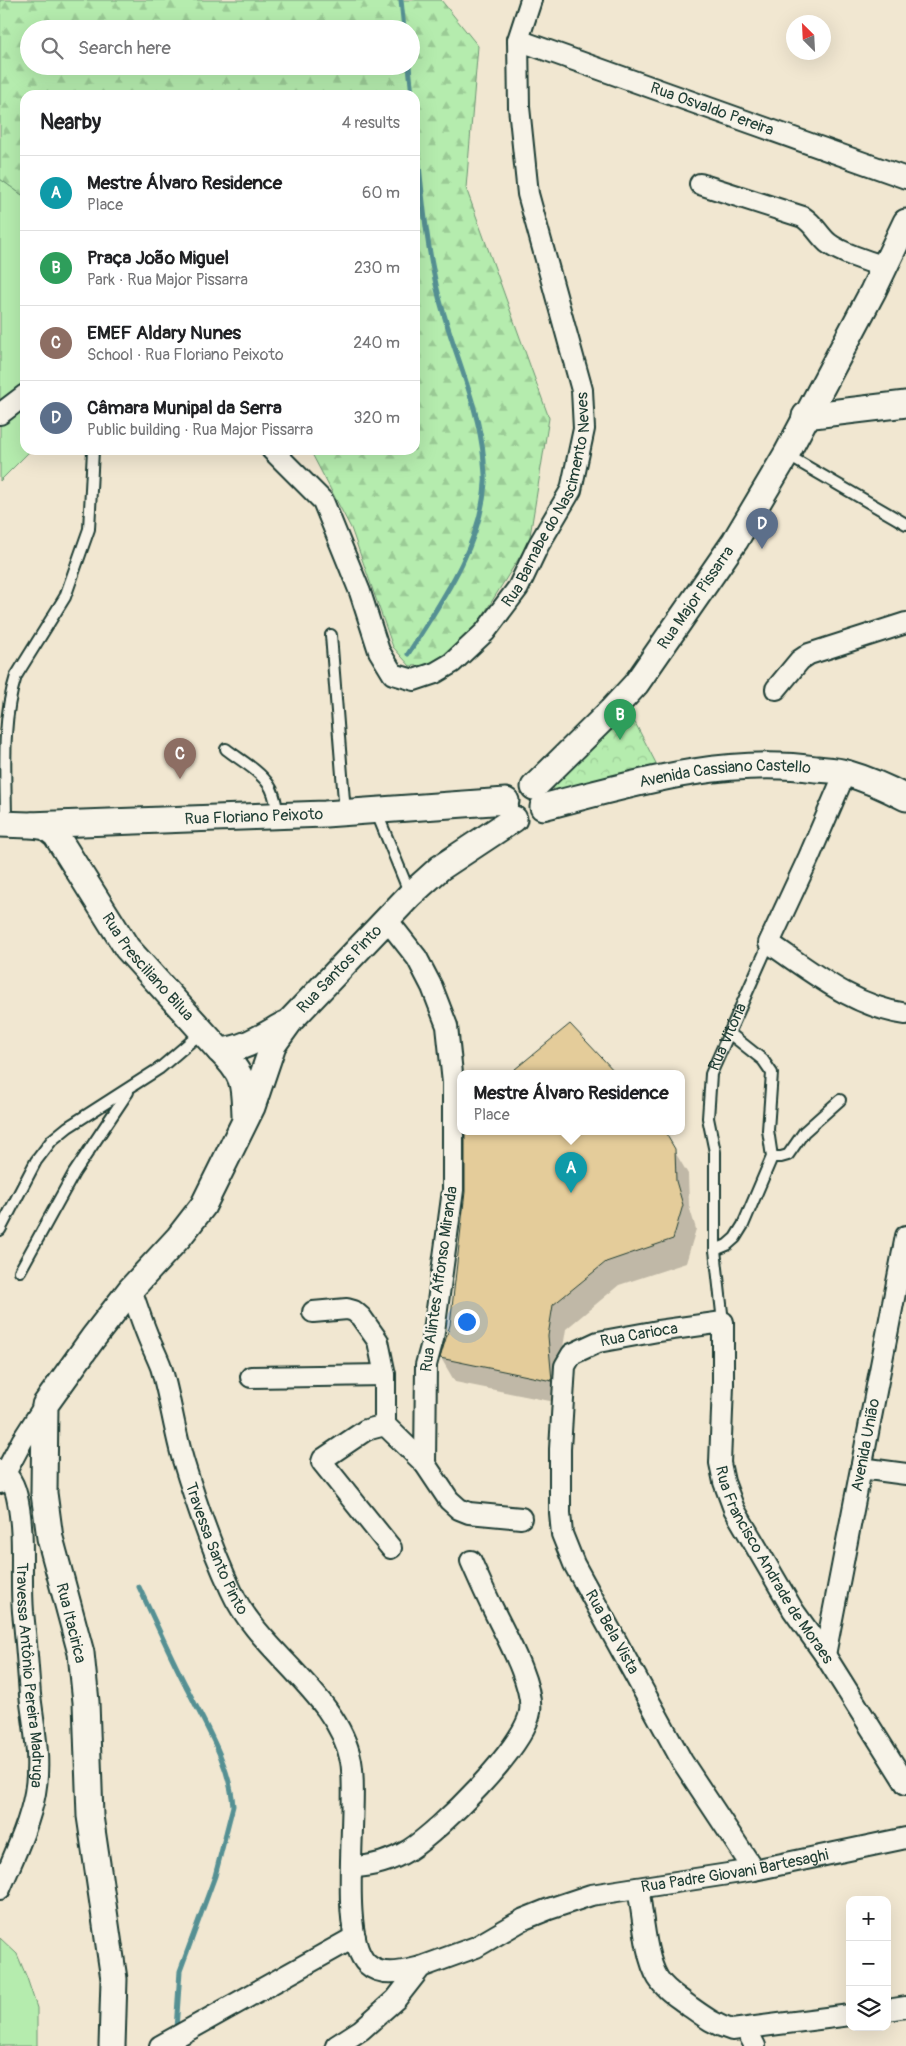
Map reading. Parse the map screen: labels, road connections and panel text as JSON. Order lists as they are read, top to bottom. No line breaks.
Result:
{"streets":{"street":["Rua Osvaldo Pereira","Rua Barnabe do Nascimento Neves","Rua Major Pissarra","Avenida Cassiano Castello","Rua Floriano Peixoto","Rua Presciliano Bilua","Rua Santos Pinto","Rua Vitória","Rua Alintes Affonso Miranda","Rua Carioca","Avenida União","Travessa Santo Pinto","Rua Francisco Andrade de Moraes","Rua Itacirica","Rua Bela Vista","Travessa Antônio Pereira Madruga","Rua Padre Giovani Bartesaghi"]},"crossings":[["Rua Osvaldo Pereira","Rua Barnabe do Nascimento Neves"],["Rua Major Pissarra","Avenida Cassiano Castello"],["Avenida Cassiano Castello","Rua Floriano Peixoto"],["Avenida Cassiano Castello","Rua Santos Pinto"],["Avenida Cassiano Castello","Rua Vitória"],["Rua Floriano Peixoto","Rua Presciliano Bilua"],["Rua Floriano Peixoto","Rua Santos Pinto"],["Rua Presciliano Bilua","Rua Santos Pinto"],["Rua Santos Pinto","Rua Alintes Affonso Miranda"],["Rua Vitória","Rua Carioca"],["Rua Vitória","Rua Francisco Andrade de Moraes"],["Rua Carioca","Rua Francisco Andrade de Moraes"],["Rua Carioca","Rua Bela Vista"],["Avenida União","Rua Francisco Andrade de Moraes"],["Travessa Santo Pinto","Rua Padre Giovani Bartesaghi"],["Rua Bela Vista","Rua Padre Giovani Bartesaghi"]],"north":"top left","page":{"search":"Search here","heading":["Nearby","4 results"],"list":[{"mark":"A","name":"Mestre Álvaro Residence","note":"Place","value":"60 m"},{"mark":"B","name":"Praça João Miguel","note":"Park · Rua Major Pissarra","value":"230 m"},{"mark":"C","name":"EMEF Aldary Nunes","note":"School · Rua Floriano Peixoto","value":"240 m"},{"mark":"D","name":"Câmara Munipal da Serra","note":"Public building · Rua Major Pissarra","value":"320 m"}],"pins":["D","B","C","A"],"popup":["Mestre Álvaro Residence","Place"],"map_buttons":["+","−"]}}
